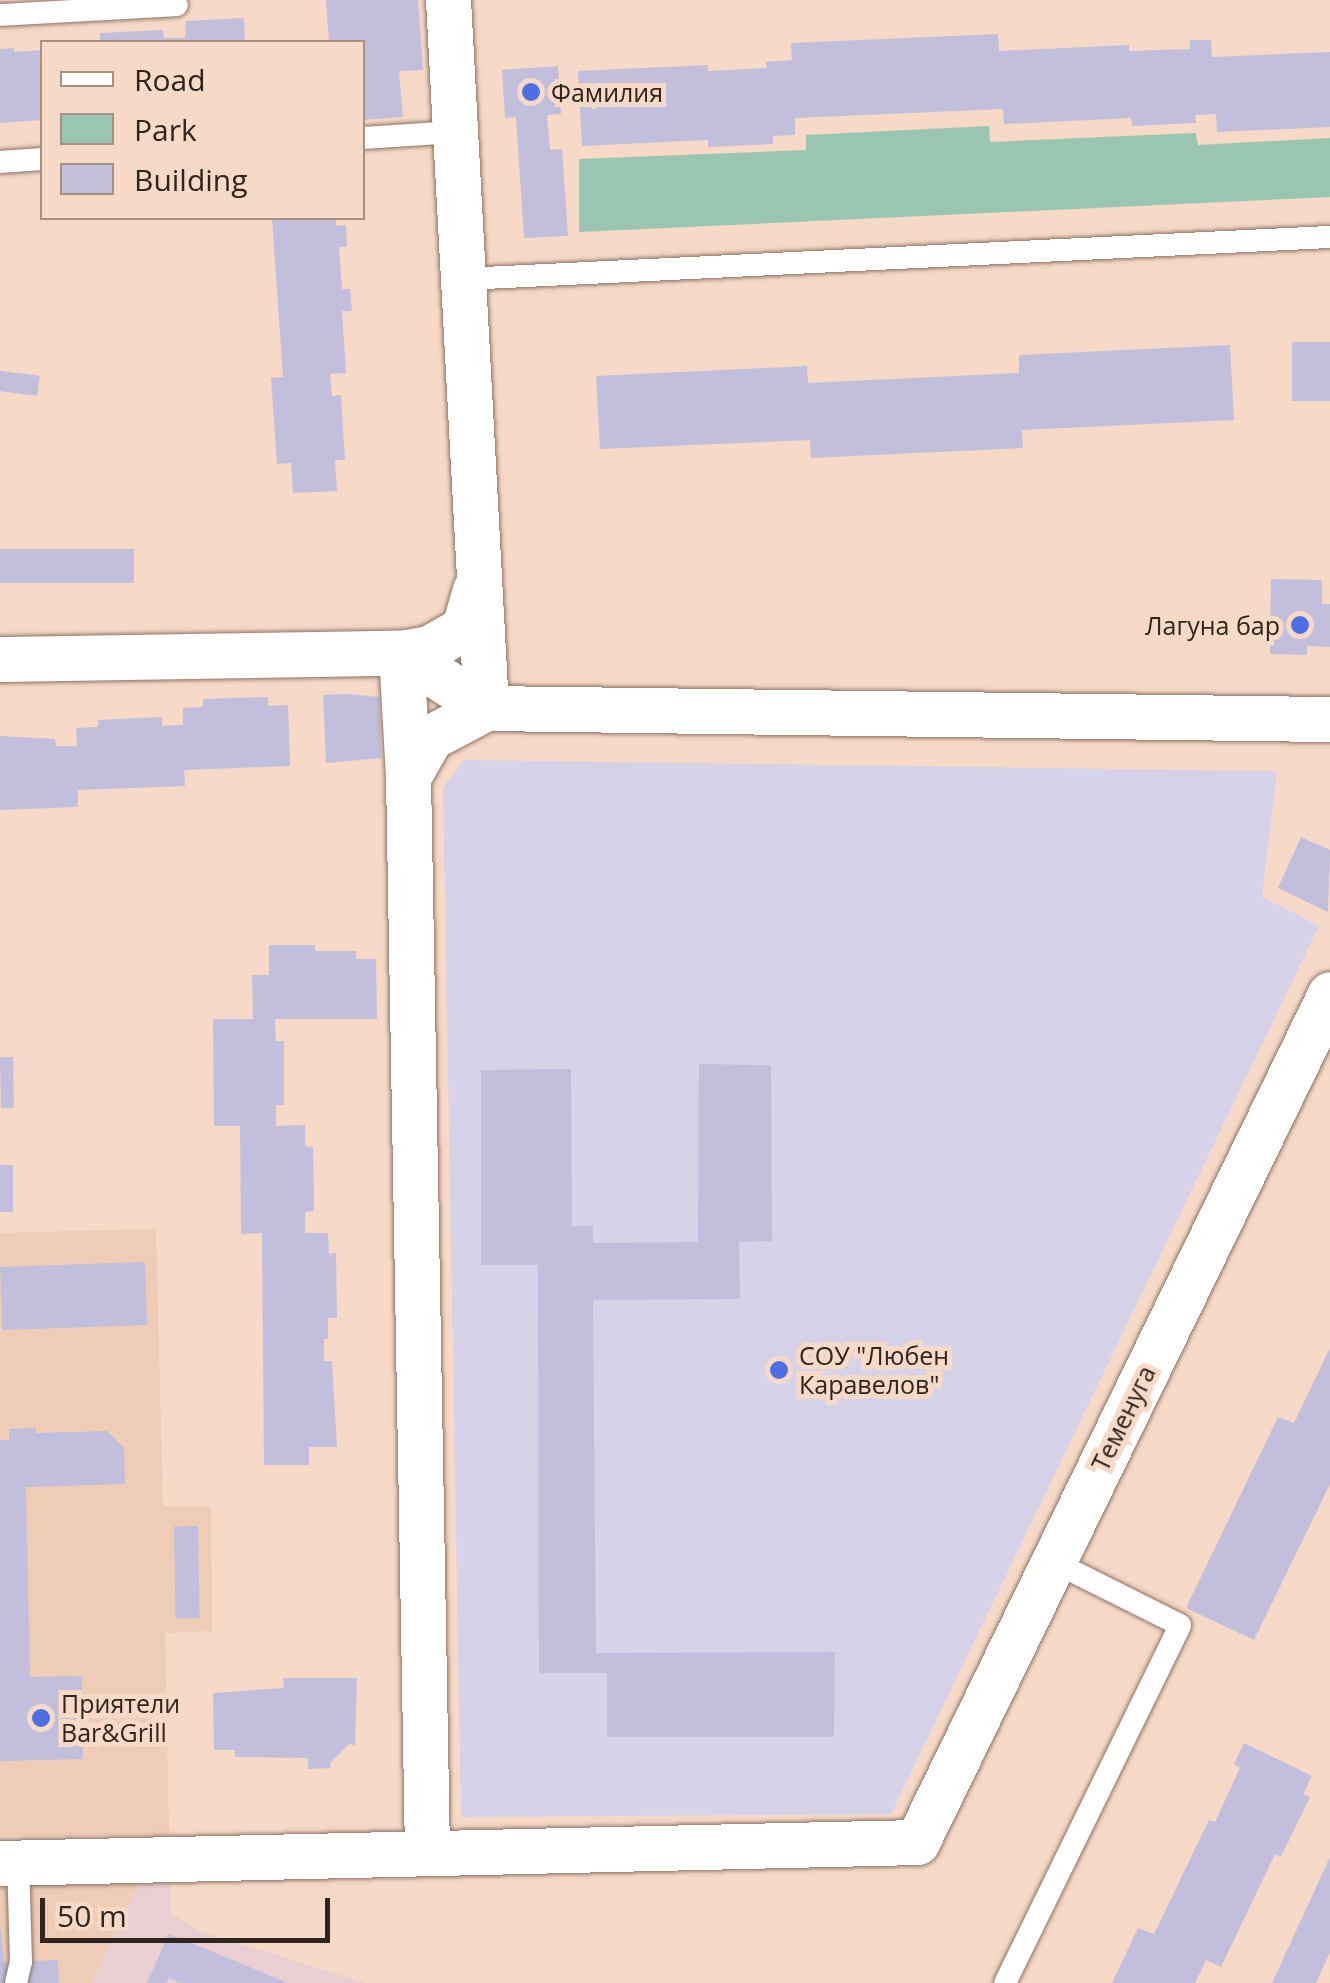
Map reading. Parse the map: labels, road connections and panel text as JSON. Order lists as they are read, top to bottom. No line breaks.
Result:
{"streets":{"street":["Теменуга"]},"places":["Фамилия","Лагуна бар","СОУ \"Любен Каравелов\"","Приятели Bar&Grill"],"legend":["Road","Park","Building"],"scale_bar":"50 m"}
